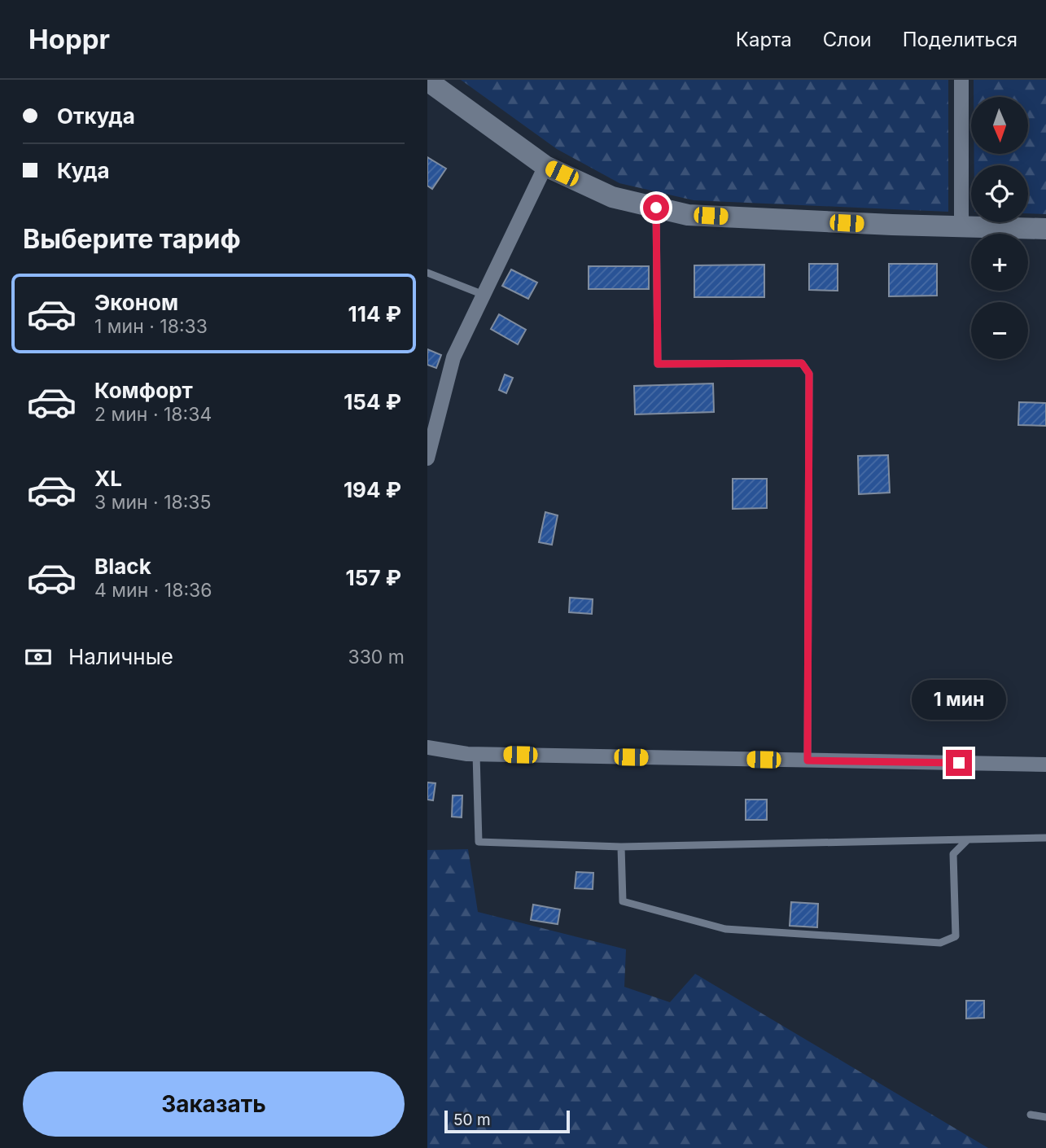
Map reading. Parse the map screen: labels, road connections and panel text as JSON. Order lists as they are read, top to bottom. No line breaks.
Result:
{"scale_bar":"50 m","north":"bottom","page":{"header":"Hoppr","nav":["Карта","Слои","Поделиться"],"banner":["Откуда","Куда"],"map_buttons":["+","−"],"heading":"Выберите тариф","list":[{"name":"Эконом","note":"1 мин · 18:33","value":"114 ₽"},{"name":"Комфорт","note":"2 мин · 18:34","value":"154 ₽"},{"name":"XL","note":"3 мин · 18:35","value":"194 ₽"},{"name":"Black","note":"4 мин · 18:36","value":"157 ₽"}],"pay":["Наличные","330 m"],"bubble":"1 мин","buttons":"Заказать","scale":"50 m"}}
